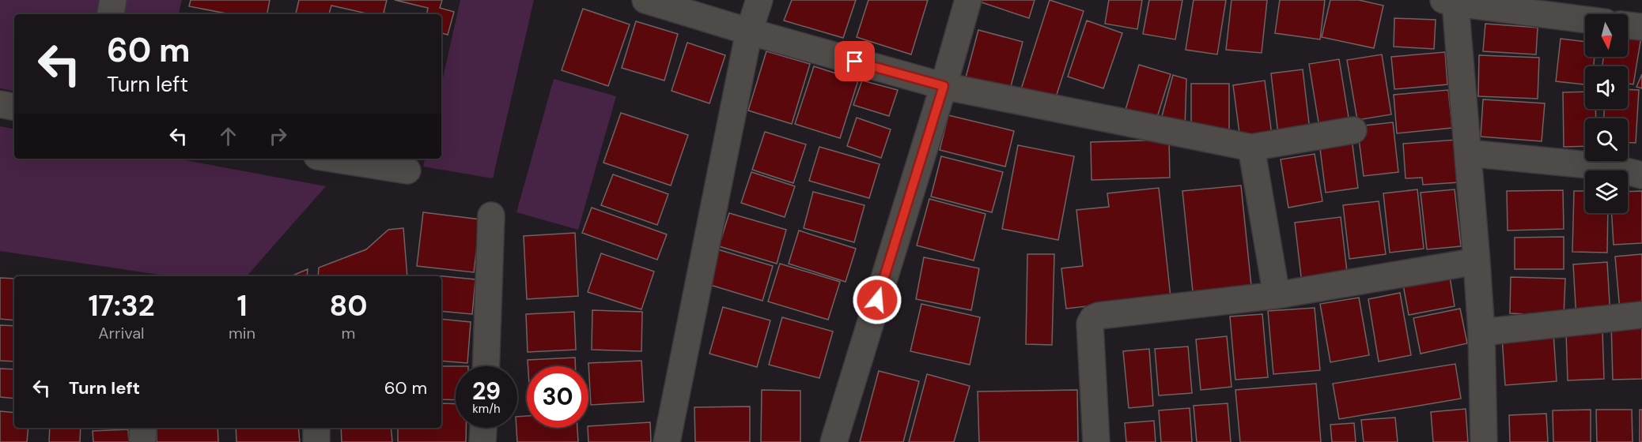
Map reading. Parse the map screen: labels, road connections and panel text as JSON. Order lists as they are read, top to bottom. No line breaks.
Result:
{"north":"bottom","page":{"turn":["60 m","Turn left"],"eta":["17:32","Arrival","1","min","80","m"],"list":[{"name":"Turn left","value":"60 m"}],"speed":"29 km/h","limit":"30"}}
